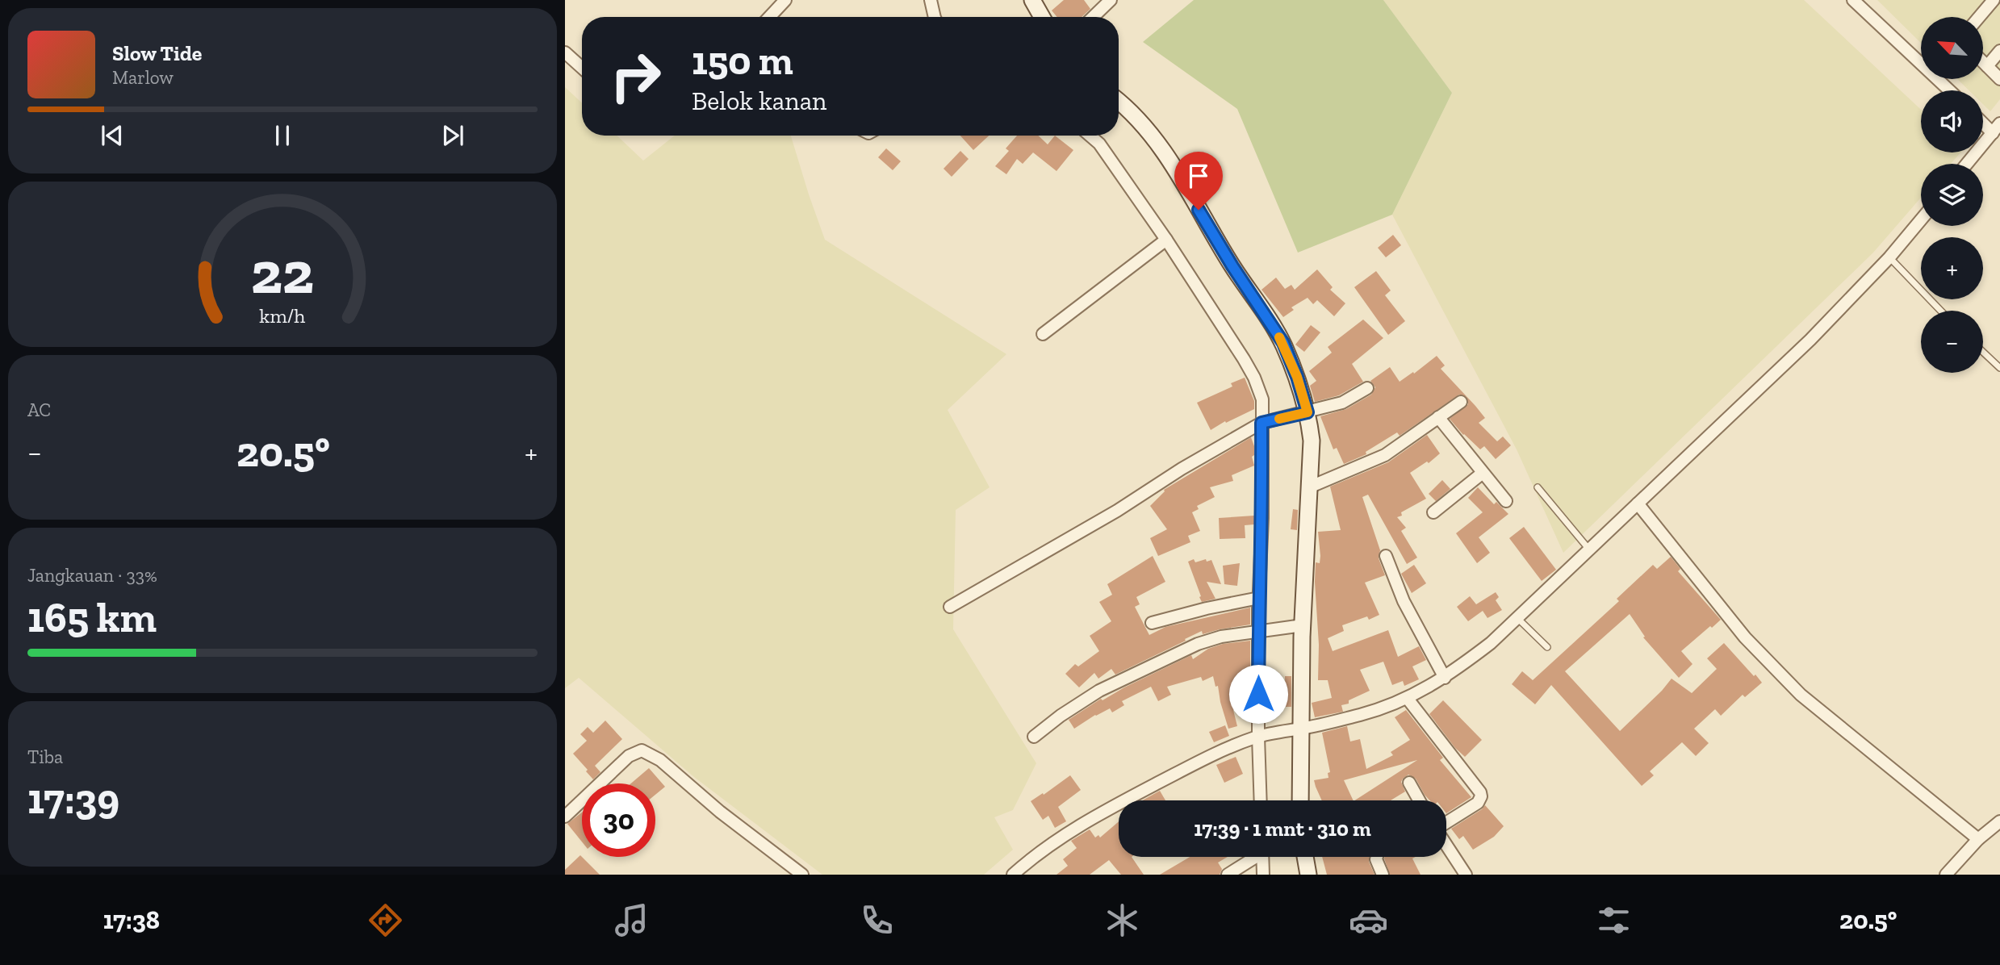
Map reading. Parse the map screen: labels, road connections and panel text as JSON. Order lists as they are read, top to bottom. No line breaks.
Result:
{"north":"top left","page":{"map_buttons":["+","−"],"turn":["150 m","Belok kanan"],"song":["Slow Tide","Marlow"],"tile":["AC",["Jangkauan · 33%","165 km"],["Tiba","17:39"]],"heat":["−","20.5°","+"],"limit":"30","trip":"17:39 · 1 mnt · 310 m","tabs":["17:38","20.5°"],"gauge":["22","km/h"]}}
